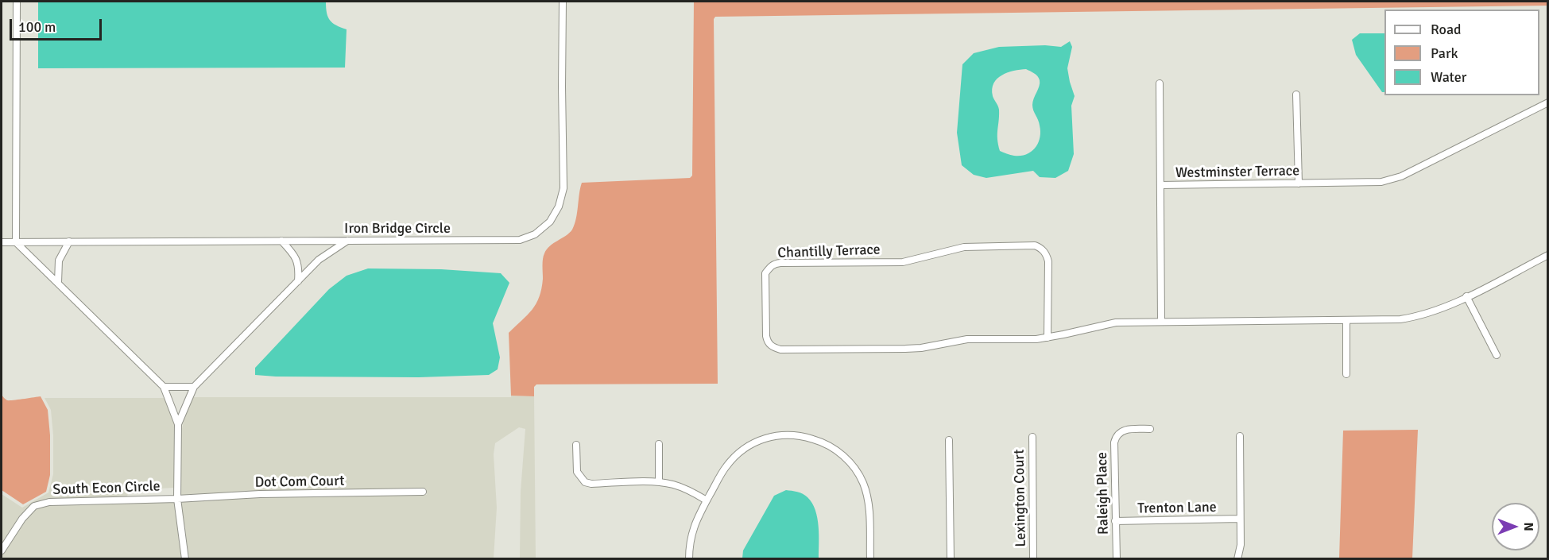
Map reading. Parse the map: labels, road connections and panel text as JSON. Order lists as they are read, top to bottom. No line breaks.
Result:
{"streets":{"street":["Westminster Terrace","Iron Bridge Circle","Chantilly Terrace","Dot Com Court","South Econ Circle","Raleigh Place","Lexington Court","Trenton Lane"]},"crossings":[["Westminster Terrace","Chantilly Terrace"],["Dot Com Court","South Econ Circle"],["Raleigh Place","Trenton Lane"]],"legend":["Road","Park","Water"],"scale_bar":"100 m","north":"right"}
